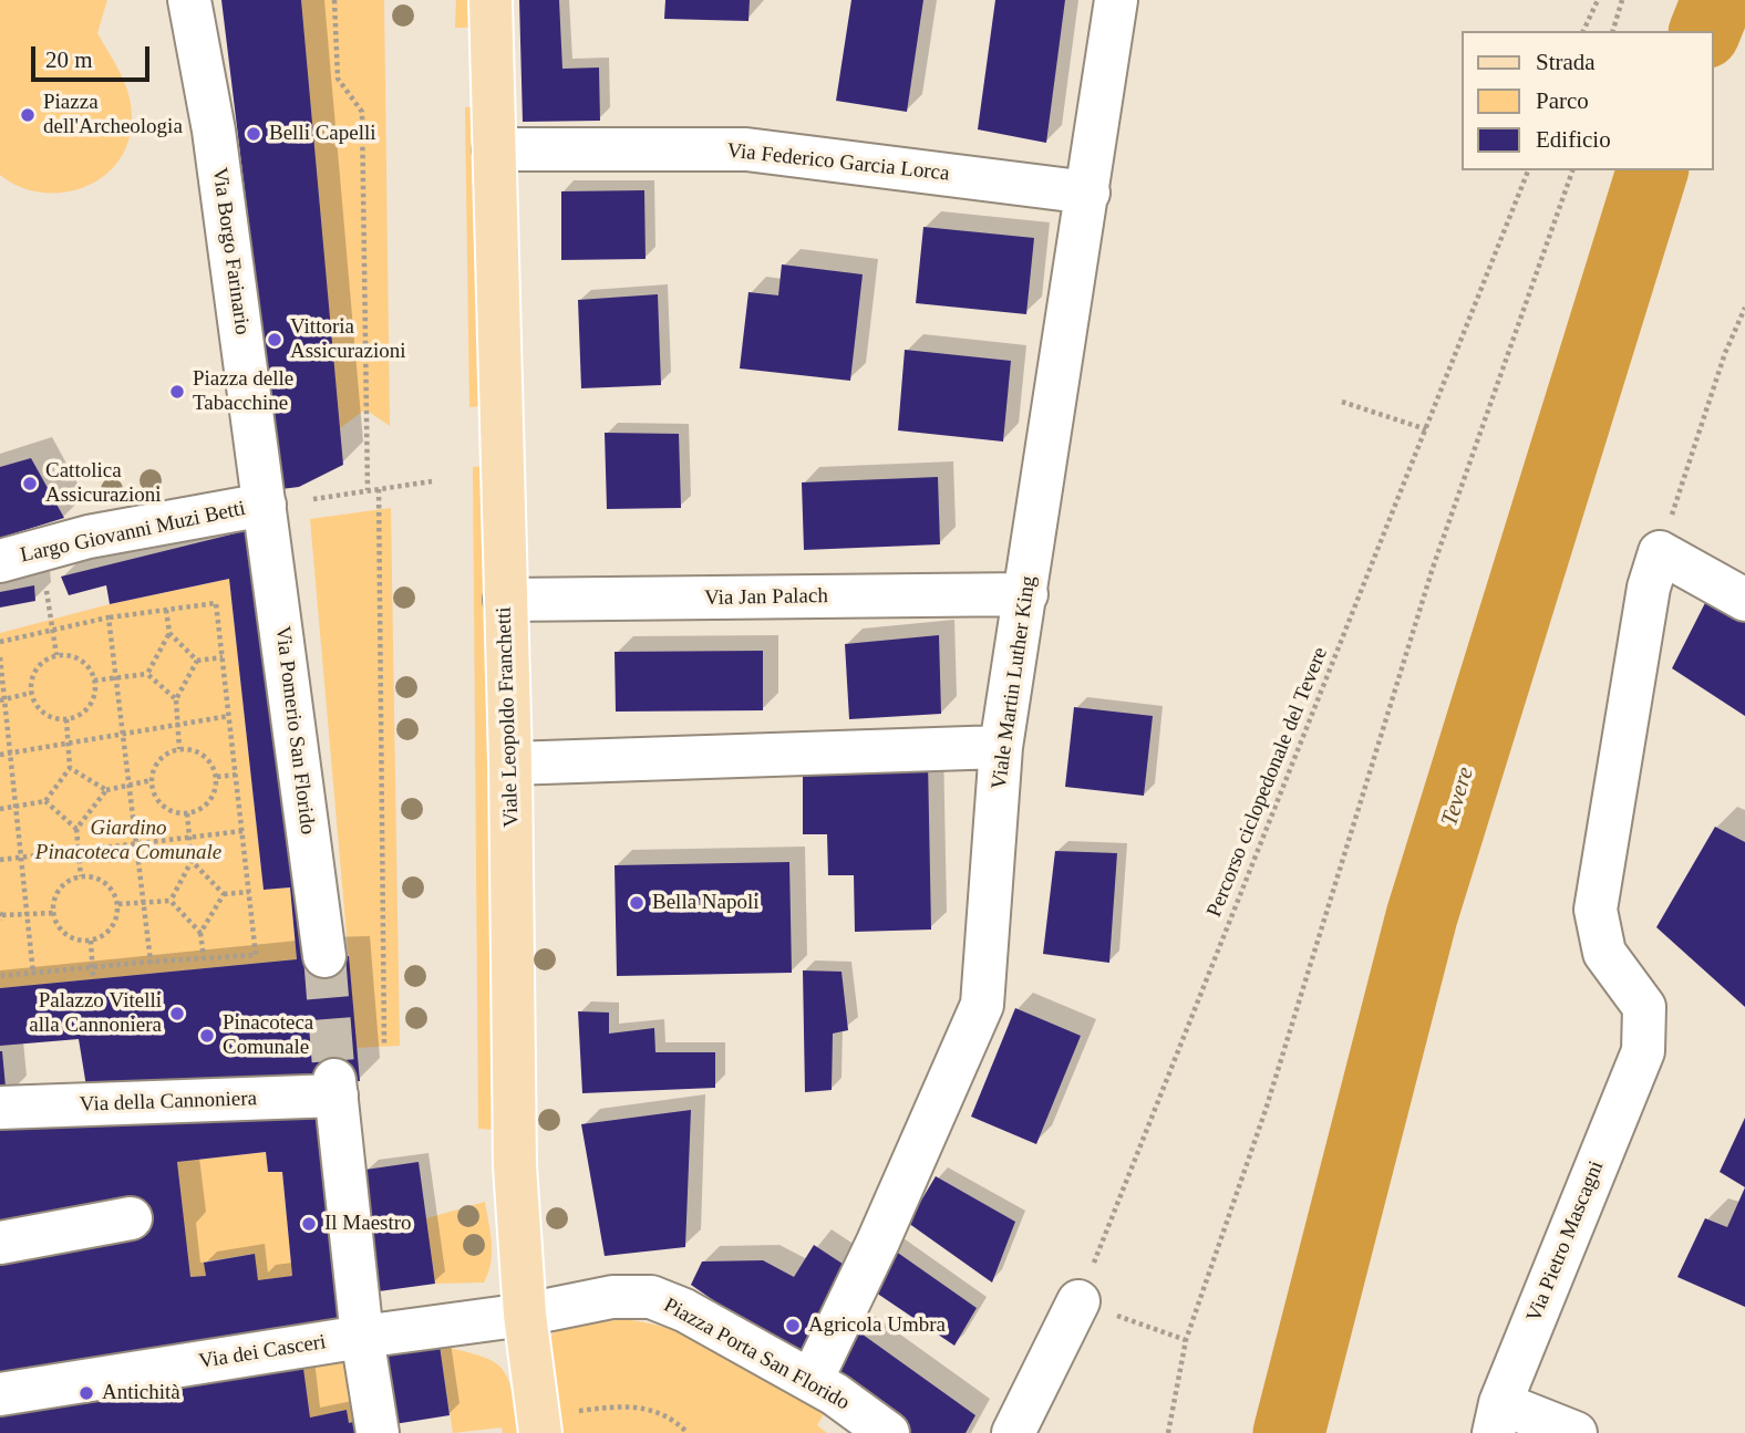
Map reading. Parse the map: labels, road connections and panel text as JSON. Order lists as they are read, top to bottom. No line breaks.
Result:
{"streets":{"main road":["Viale Leopoldo Franchetti"],"street":["Via Federico Garcia Lorca","Via Borgo Farinario","Largo Giovanni Muzi Betti","Via Jan Palach","Viale Martin Luther King","Via Pomerio San Florido","Via della Cannoniera","Via Pietro Mascagni","Via dei Casceri","Piazza Porta San Florido"],"path":["Percorso ciclopedonale del Tevere"]},"crossings":[["Via Federico Garcia Lorca","Viale Martin Luther King"],["Via Federico Garcia Lorca","Viale Leopoldo Franchetti"],["Via Borgo Farinario","Largo Giovanni Muzi Betti"],["Via Borgo Farinario","Via Pomerio San Florido"],["Largo Giovanni Muzi Betti","Via Pomerio San Florido"],["Via Jan Palach","Viale Martin Luther King"],["Via Jan Palach","Viale Leopoldo Franchetti"],["Viale Martin Luther King","Piazza Porta San Florido"],["Viale Leopoldo Franchetti","Via dei Casceri"],["Viale Leopoldo Franchetti","Piazza Porta San Florido"],["Via della Cannoniera","Via dei Casceri"],["Via dei Casceri","Piazza Porta San Florido"]],"water":["Tevere"],"parks":["Giardino Pinacoteca Comunale"],"places":["Piazza dell'Archeologia","Belli Capelli","Vittoria Assicurazioni","Piazza delle Tabacchine","Cattolica Assicurazioni","Bella Napoli","Palazzo Vitelli alla Cannoniera","Pinacoteca Comunale","Il Maestro","Agricola Umbra","Antichità"],"legend":["Strada","Parco","Edificio"],"scale_bar":"20 m"}
